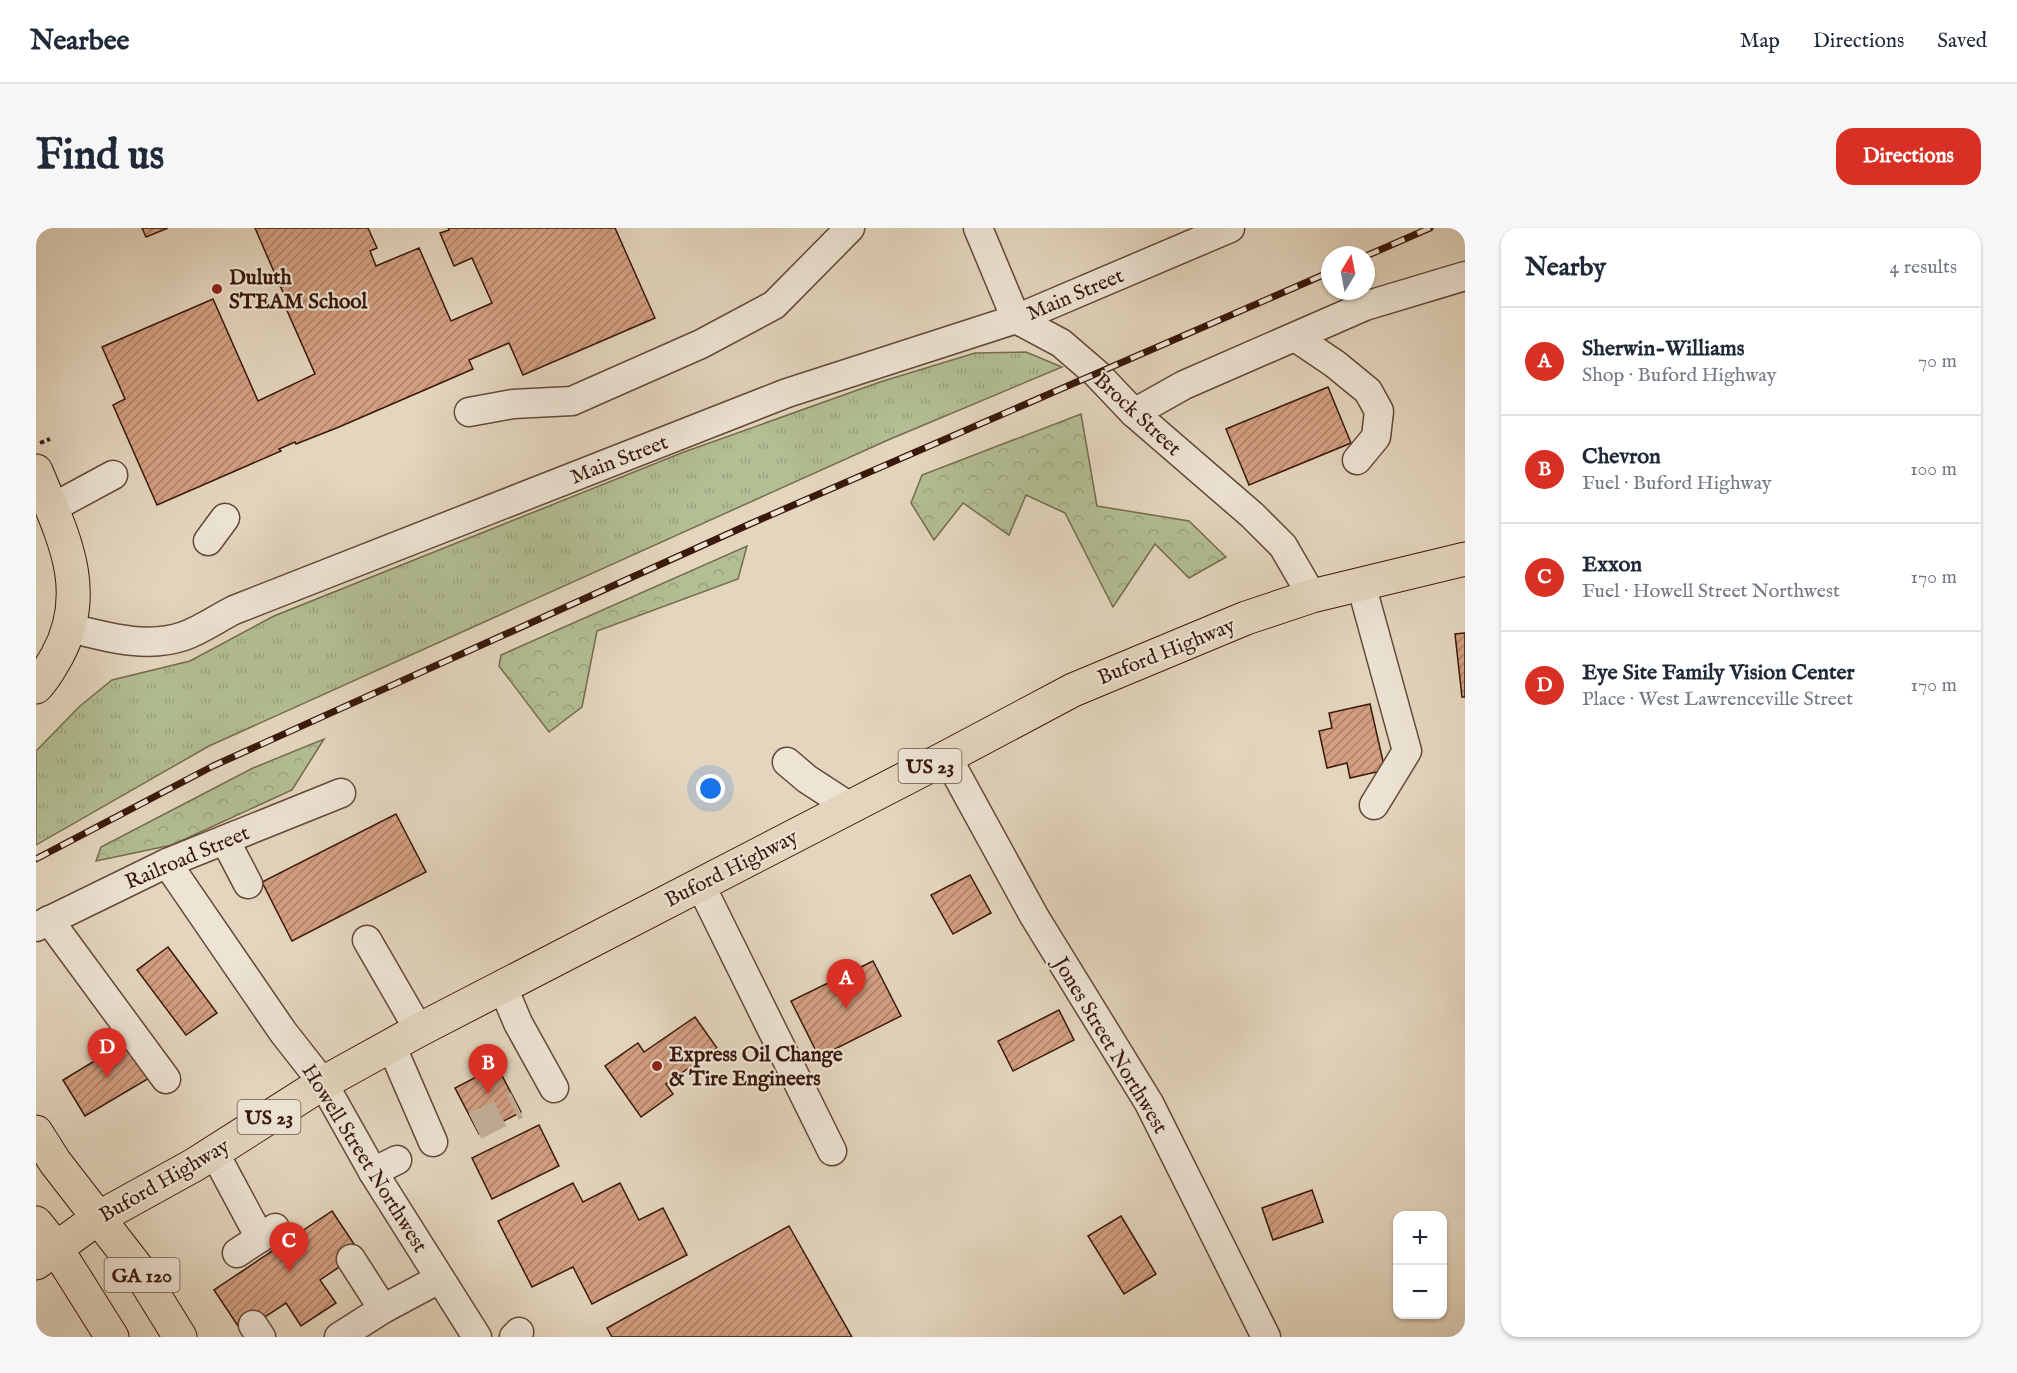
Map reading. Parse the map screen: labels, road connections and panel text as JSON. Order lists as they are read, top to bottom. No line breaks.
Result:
{"streets":{"main road":["Buford Highway","US 23","GA 120"],"street":["Main Street","Brock Street","Railroad Street","Jones Street Northwest","Howell Street Northwest"]},"crossings":[["Main Street","Brock Street"],["Brock Street","Buford Highway"],["Buford Highway","Jones Street Northwest"],["Buford Highway","Howell Street Northwest"],["Buford Highway","GA 120"],["Railroad Street","Howell Street Northwest"]],"places":["Duluth STEAM School","Express Oil Change & Tire Engineers"],"north":"top","page":{"header":"Nearbee","nav":["Map","Directions","Saved"],"buttons":"Directions","title":"Find us","heading":["Nearby","4 results"],"list":[{"mark":"A","name":"Sherwin-Williams","note":"Shop · Buford Highway","value":"70 m"},{"mark":"B","name":"Chevron","note":"Fuel · Buford Highway","value":"100 m"},{"mark":"C","name":"Exxon","note":"Fuel · Howell Street Northwest","value":"170 m"},{"mark":"D","name":"Eye Site Family Vision Center","note":"Place · West Lawrenceville Street","value":"170 m"}],"pins":["A","D","B","C"],"map_buttons":["+","−"]}}
